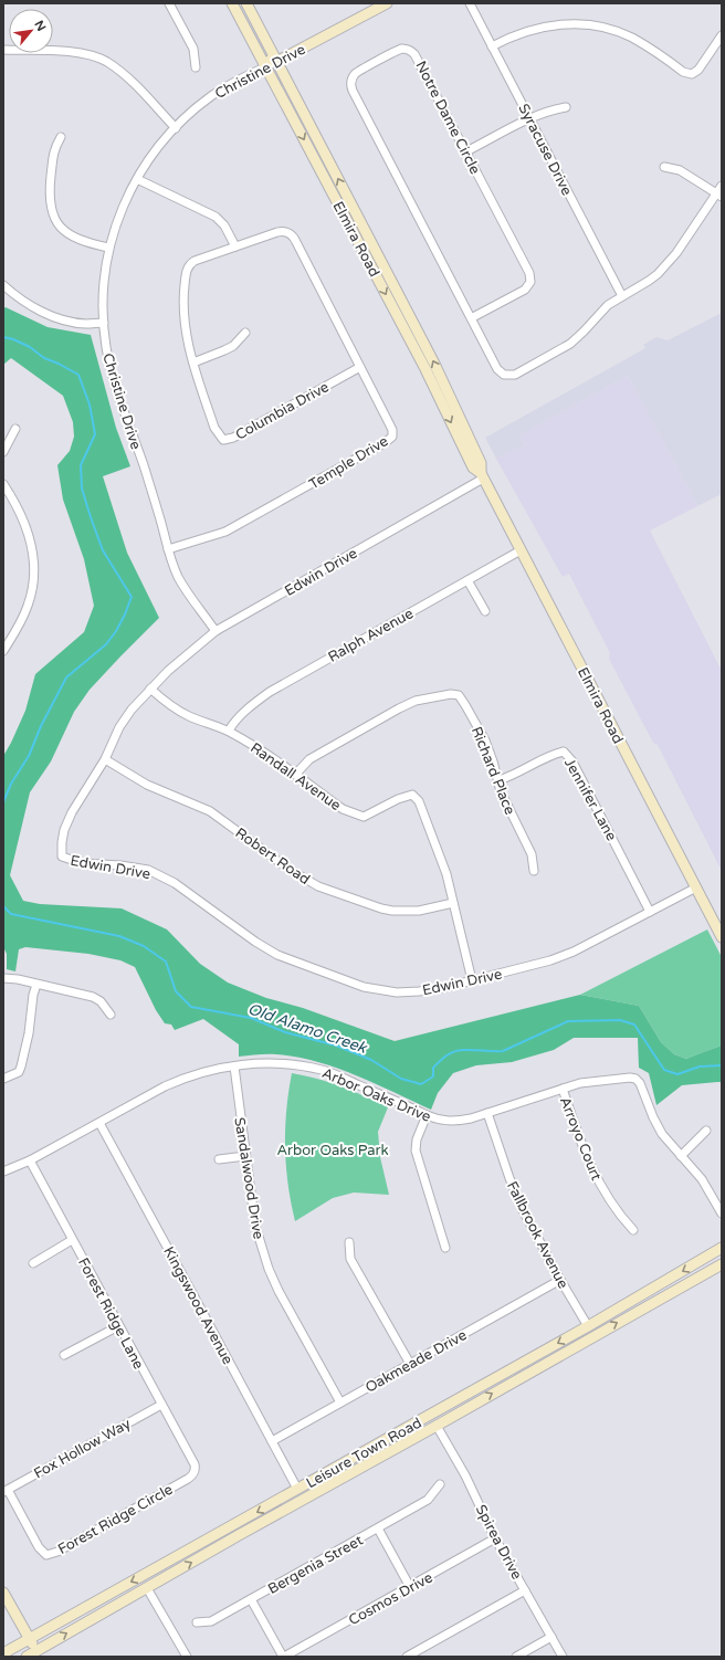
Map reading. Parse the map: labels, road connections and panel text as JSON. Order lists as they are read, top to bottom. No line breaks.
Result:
{"streets":{"main road":["Christine Drive","Elmira Road","Leisure Town Road"],"street":["Notre Dame Circle","Syracuse Drive","Columbia Drive","Temple Drive","Edwin Drive","Ralph Avenue","Richard Place","Randall Avenue","Jennifer Lane","Robert Road","Arbor Oaks Drive","Arroyo Court","Sandalwood Drive","Fallbrook Avenue","Kingswood Avenue","Forest Ridge Lane","Oakmeade Drive","Fox Hollow Way","Forest Ridge Circle","Spirea Drive","Bergenia Street","Cosmos Drive"]},"crossings":[["Christine Drive","Elmira Road"],["Christine Drive","Temple Drive"],["Christine Drive","Edwin Drive"],["Notre Dame Circle","Syracuse Drive"],["Elmira Road","Edwin Drive"],["Elmira Road","Ralph Avenue"],["Columbia Drive","Temple Drive"],["Edwin Drive","Randall Avenue"],["Edwin Drive","Jennifer Lane"],["Edwin Drive","Robert Road"],["Ralph Avenue","Randall Avenue"],["Richard Place","Randall Avenue"],["Richard Place","Jennifer Lane"],["Randall Avenue","Robert Road"],["Arbor Oaks Drive","Arroyo Court"],["Arbor Oaks Drive","Sandalwood Drive"],["Arbor Oaks Drive","Fallbrook Avenue"],["Arbor Oaks Drive","Kingswood Avenue"],["Arbor Oaks Drive","Forest Ridge Lane"],["Sandalwood Drive","Oakmeade Drive"],["Fallbrook Avenue","Oakmeade Drive"],["Fallbrook Avenue","Leisure Town Road"],["Kingswood Avenue","Oakmeade Drive"],["Kingswood Avenue","Leisure Town Road"],["Forest Ridge Lane","Fox Hollow Way"],["Forest Ridge Lane","Forest Ridge Circle"],["Fox Hollow Way","Forest Ridge Circle"],["Leisure Town Road","Spirea Drive"],["Spirea Drive","Cosmos Drive"]],"water":["Old Alamo Creek"],"parks":["Arbor Oaks Park"],"north":"top right"}
